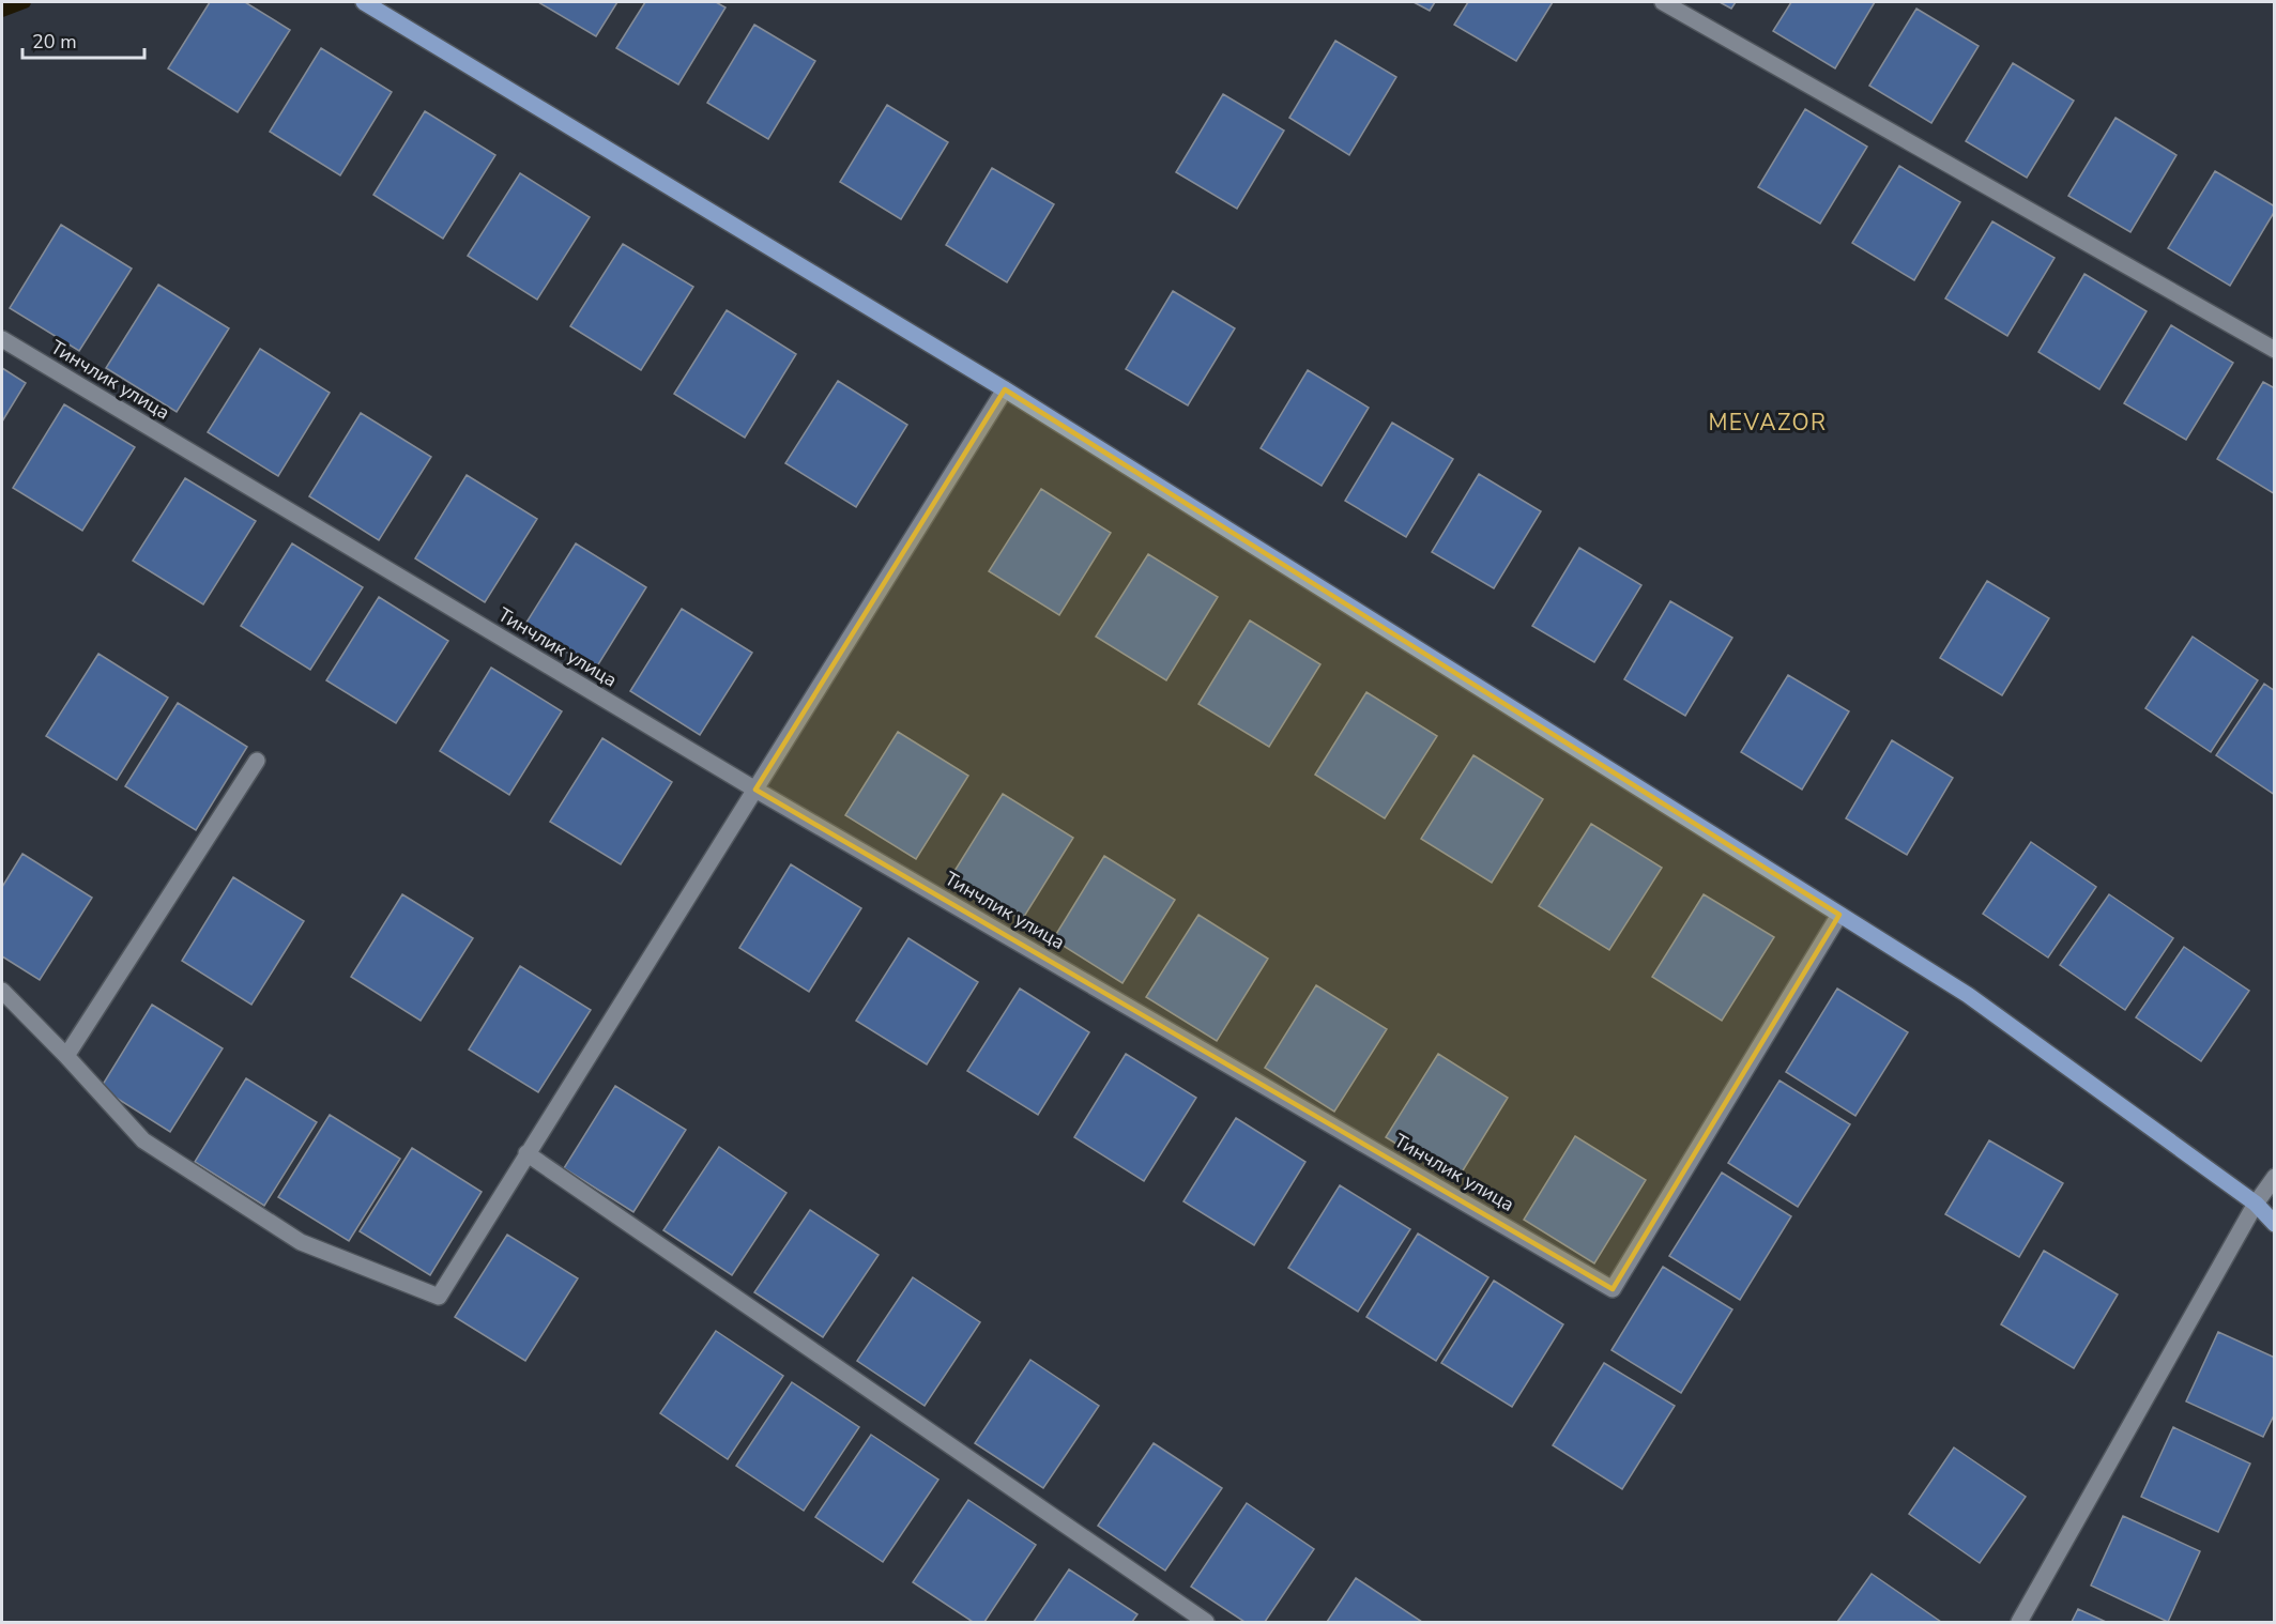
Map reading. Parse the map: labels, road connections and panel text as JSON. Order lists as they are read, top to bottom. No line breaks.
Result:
{"streets":{"street":["Тинчлик улица"]},"districts":["MEVAZOR"],"scale_bar":"20 m"}
